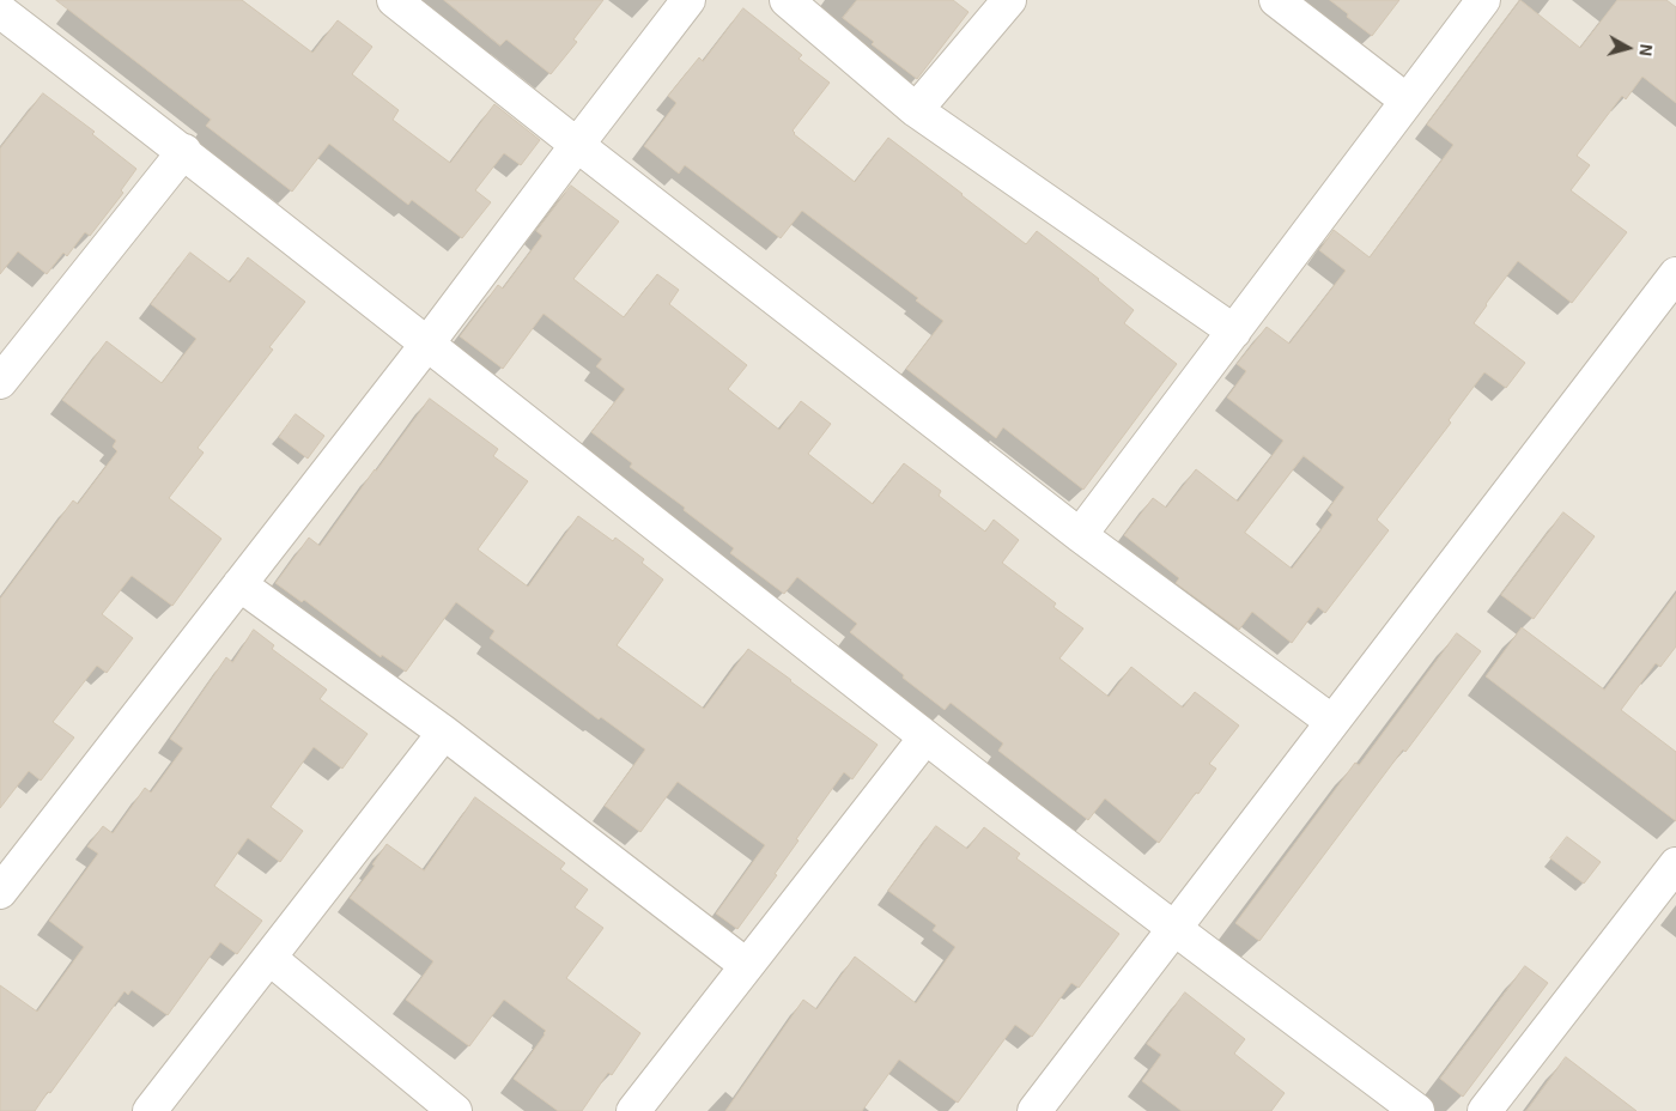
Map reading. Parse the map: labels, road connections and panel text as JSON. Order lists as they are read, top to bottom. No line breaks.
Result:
{"north":"right"}
